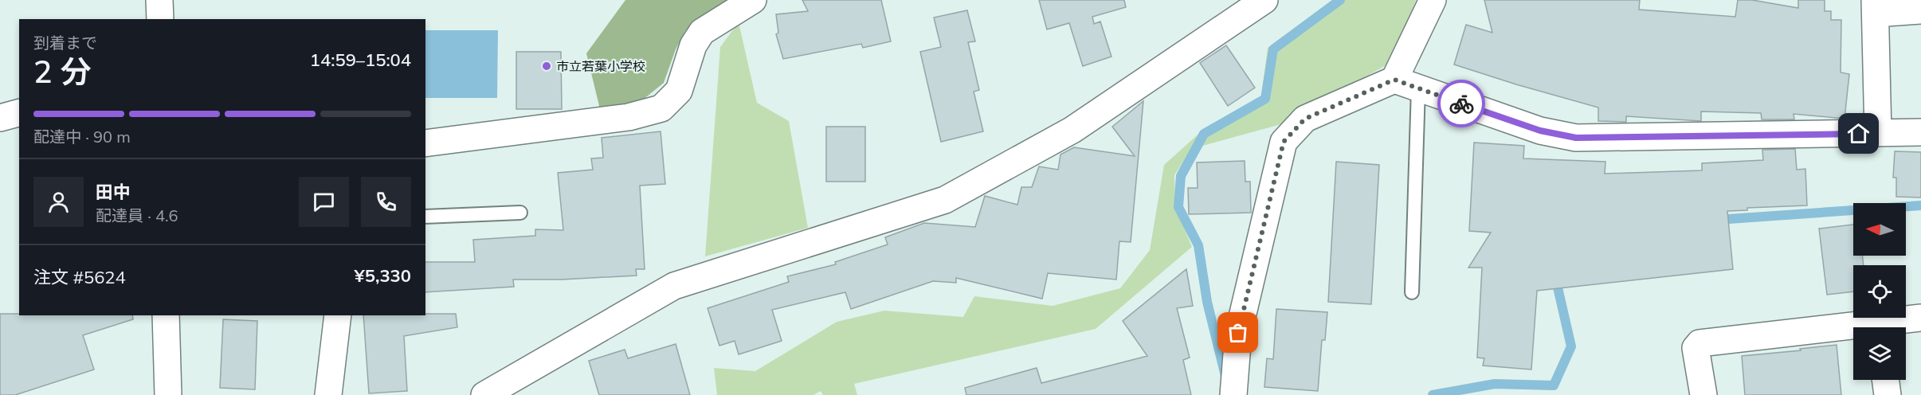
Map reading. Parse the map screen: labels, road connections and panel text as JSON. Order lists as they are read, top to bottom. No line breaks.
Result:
{"places":["市立若葉小学校"],"north":"left","page":{"heading":["2 分","到着まで","14:59–15:04"],"panel":["田中","配達員 · 4.6","注文 #5624","¥5,330"],"bar":"配達中 · 90 m"}}
